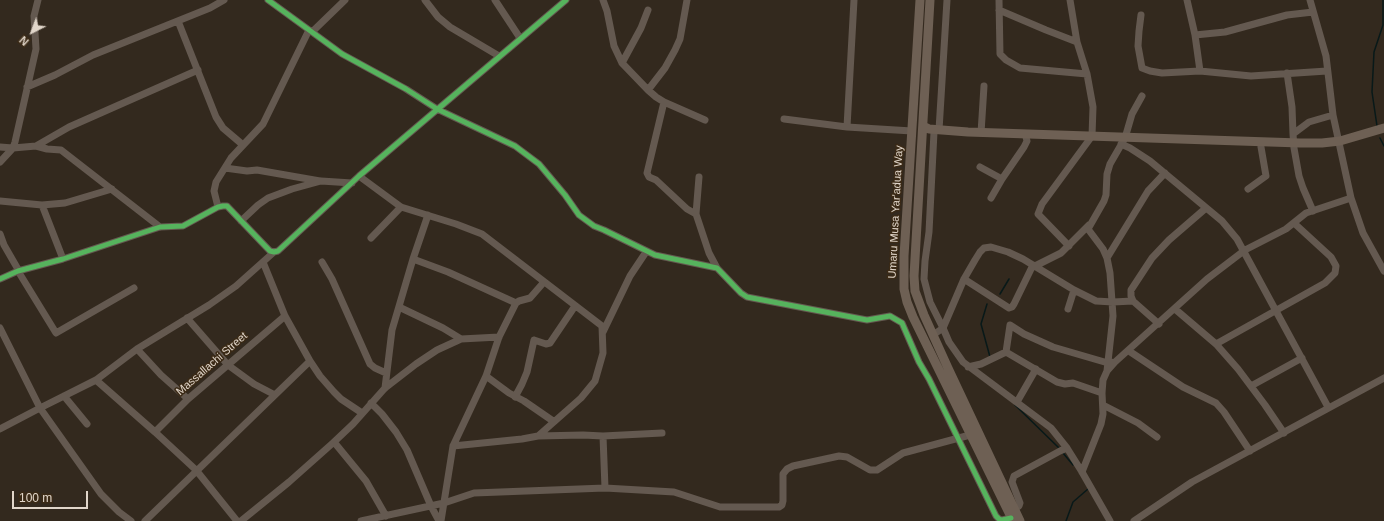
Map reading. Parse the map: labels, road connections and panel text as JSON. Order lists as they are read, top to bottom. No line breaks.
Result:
{"streets":{"main road":["Umaru Musa Yar'adua Way"],"street":["Massallachi Street"]},"scale_bar":"100 m","north":"bottom left"}
